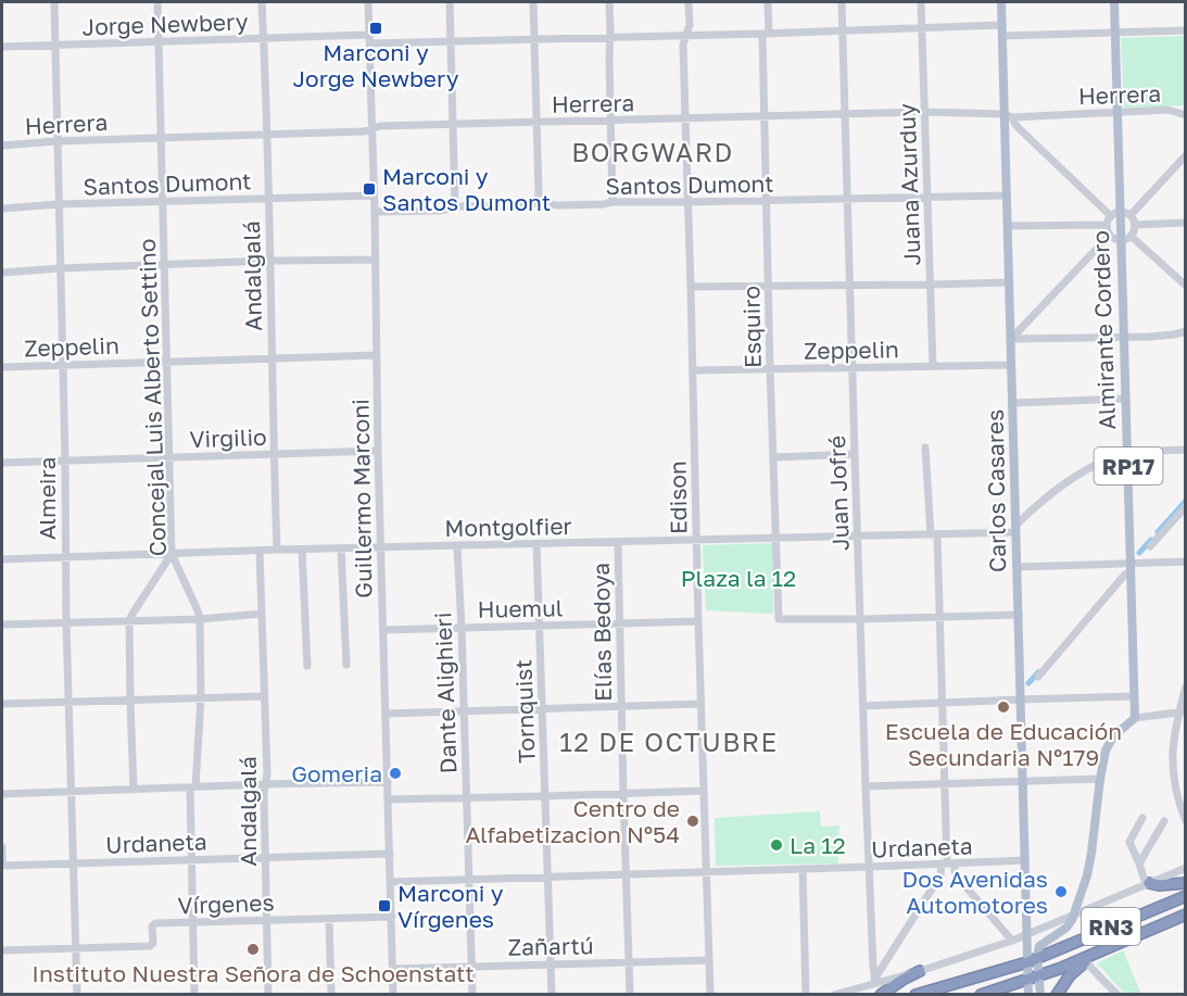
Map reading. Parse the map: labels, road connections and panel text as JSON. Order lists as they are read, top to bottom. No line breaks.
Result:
{"streets":{"highway":["RN3"],"main road":["Almirante Cordero","RP17","Carlos Casares"],"street":["Jorge Newbery","Herrera","Santos Dumont","Juana Azurduy","Andalgalá","Esquiro","Zeppelin","Concejal Luis Alberto Settino","Virgilio","Juan Jofré","Edison","Almeira","Guillermo Marconi","Montgolfier","Huemul","Elías Bedoya","Dante Alighieri","Tornquist","Urdaneta","Vírgenes","Zañartú"]},"crossings":[["Jorge Newbery","Andalgalá"],["Jorge Newbery","Concejal Luis Alberto Settino"],["Jorge Newbery","Almeira"],["Jorge Newbery","Guillermo Marconi"],["Herrera","Juana Azurduy"],["Herrera","Andalgalá"],["Herrera","Esquiro"],["Herrera","Almirante Cordero"],["Herrera","Concejal Luis Alberto Settino"],["Herrera","Carlos Casares"],["Herrera","Juan Jofré"],["Herrera","Edison"],["Herrera","Almeira"],["Herrera","Guillermo Marconi"],["Santos Dumont","Juana Azurduy"],["Santos Dumont","Andalgalá"],["Santos Dumont","Esquiro"],["Santos Dumont","Concejal Luis Alberto Settino"],["Santos Dumont","Carlos Casares"],["Santos Dumont","Juan Jofré"],["Santos Dumont","Edison"],["Santos Dumont","Almeira"],["Santos Dumont","Guillermo Marconi"],["Juana Azurduy","Zeppelin"],["Andalgalá","Zeppelin"],["Andalgalá","Virgilio"],["Andalgalá","Montgolfier"],["Andalgalá","Urdaneta"],["Andalgalá","Vírgenes"],["Esquiro","Zeppelin"],["Esquiro","Juan Jofré"],["Esquiro","Montgolfier"],["Zeppelin","Concejal Luis Alberto Settino"],["Zeppelin","Carlos Casares"],["Zeppelin","Juan Jofré"],["Zeppelin","Edison"],["Zeppelin","Almeira"],["Zeppelin","Guillermo Marconi"],["Concejal Luis Alberto Settino","Virgilio"],["Concejal Luis Alberto Settino","Montgolfier"],["Concejal Luis Alberto Settino","Urdaneta"],["Concejal Luis Alberto Settino","Vírgenes"],["Virgilio","Almeira"],["Virgilio","Guillermo Marconi"],["Carlos Casares","Montgolfier"],["Carlos Casares","Urdaneta"],["Carlos Casares","RN3"],["Juan Jofré","Montgolfier"],["Juan Jofré","Urdaneta"],["Edison","Montgolfier"],["Edison","Huemul"],["Edison","Urdaneta"],["Edison","Zañartú"],["Almeira","Montgolfier"],["Almeira","Urdaneta"],["Almeira","Vírgenes"],["Guillermo Marconi","Montgolfier"],["Guillermo Marconi","Huemul"],["Guillermo Marconi","Urdaneta"],["Guillermo Marconi","Vírgenes"],["Guillermo Marconi","Zañartú"],["Montgolfier","Elías Bedoya"],["Montgolfier","Dante Alighieri"],["Montgolfier","Tornquist"],["Huemul","Elías Bedoya"],["Huemul","Dante Alighieri"],["Huemul","Tornquist"],["Elías Bedoya","Urdaneta"],["Elías Bedoya","Zañartú"],["Dante Alighieri","Urdaneta"],["Dante Alighieri","Zañartú"],["Tornquist","Urdaneta"],["Tornquist","Zañartú"]],"districts":["BORGWARD","12 DE OCTUBRE"],"parks":["Plaza la 12"],"places":{"transit":["Marconi y Jorge Newbery","Marconi y Santos Dumont","Marconi y Vírgenes"],"other":["Escuela de Educación Secundaria Nº179","Gomeria","Centro de Alfabetizacion Nº54","La 12","Dos Avenidas Automotores","Instituto Nuestra Señora de Schoenstatt"]}}
